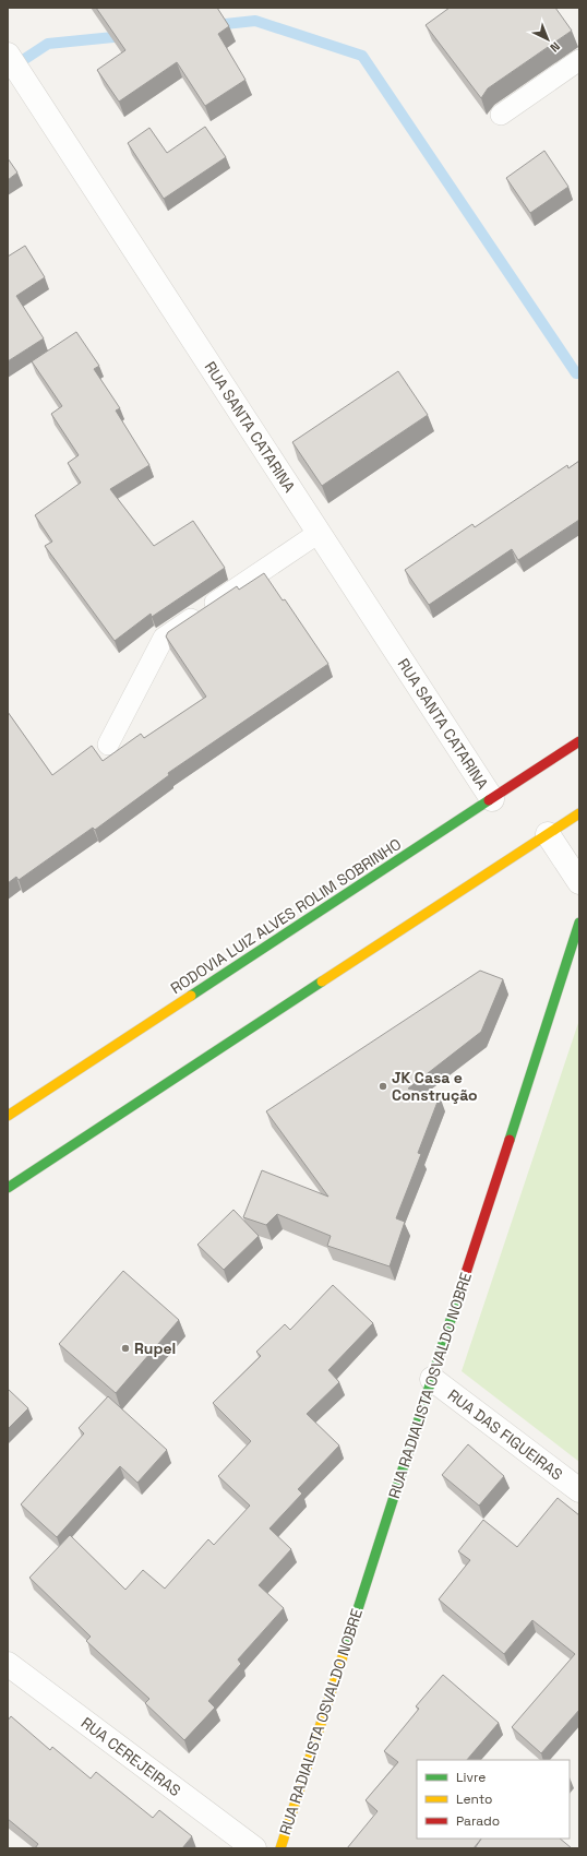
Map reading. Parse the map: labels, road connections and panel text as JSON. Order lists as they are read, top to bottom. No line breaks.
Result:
{"streets":{"main road":["RODOVIA LUIZ ALVES ROLIM SOBRINHO","RUA RADIALISTA OSVALDO NOBRE"],"street":["RUA SANTA CATARINA","RUA DAS FIGUEIRAS","RUA CEREJEIRAS"]},"crossings":[["RUA SANTA CATARINA","RODOVIA LUIZ ALVES ROLIM SOBRINHO"],["RUA RADIALISTA OSVALDO NOBRE","RUA DAS FIGUEIRAS"]],"places":["JK Casa e Construção","Rupel"],"legend":["Livre","Lento","Parado"],"north":"bottom right"}
